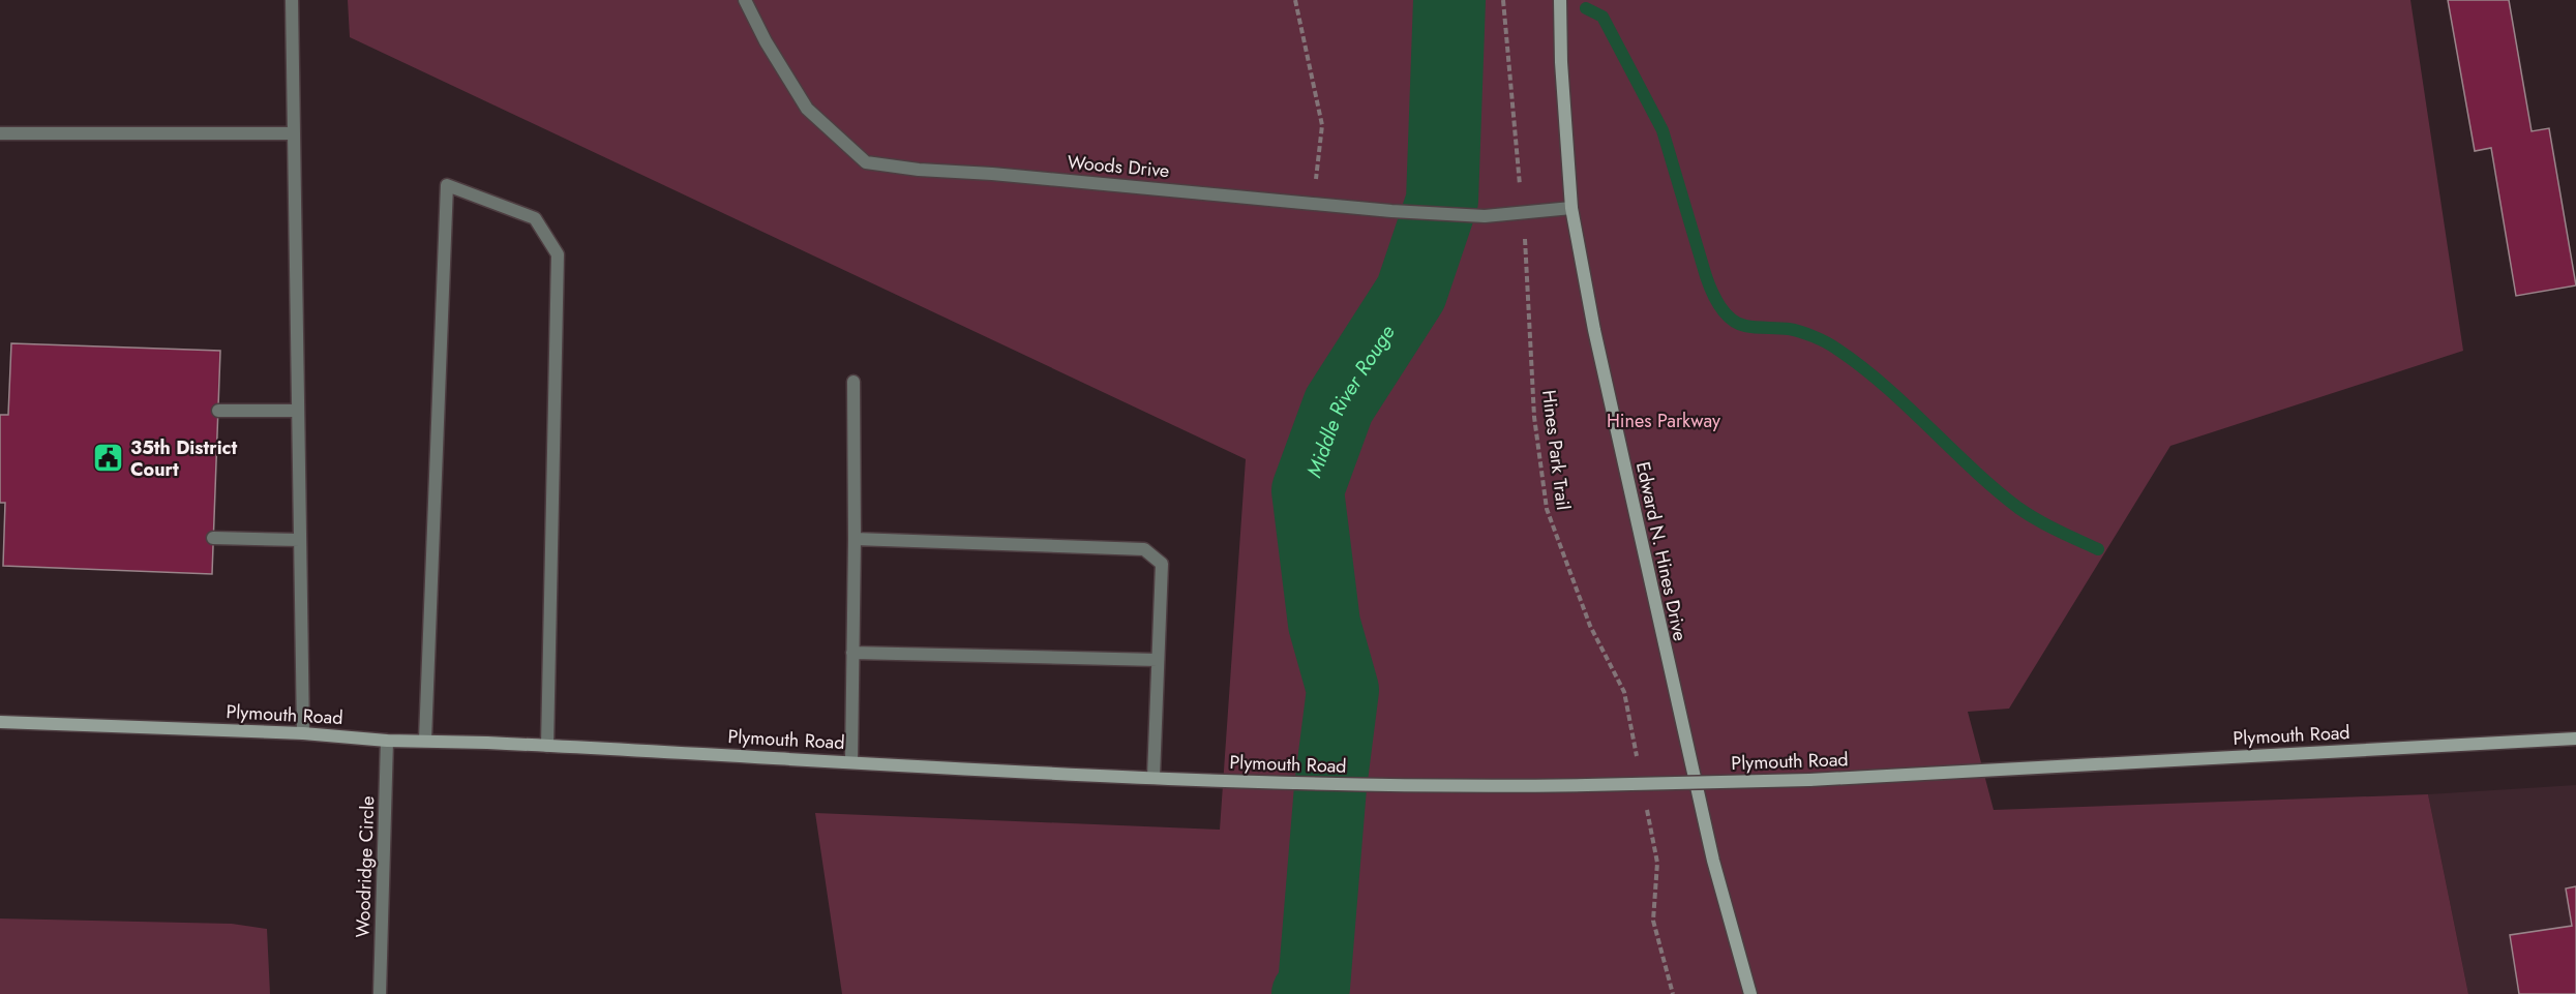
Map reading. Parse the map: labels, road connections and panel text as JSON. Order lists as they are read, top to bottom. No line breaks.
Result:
{"streets":{"main road":["Edward N. Hines Drive","Plymouth Road"],"street":["Woods Drive","Woodridge Circle"],"path":["Hines Park Trail"]},"crossings":[["Woods Drive","Hines Park Trail"],["Woods Drive","Edward N. Hines Drive"],["Plymouth Road","Woodridge Circle"]],"water":["Middle River Rouge"],"parks":["Hines Parkway"],"places":{"public building":["35th District Court"]}}
